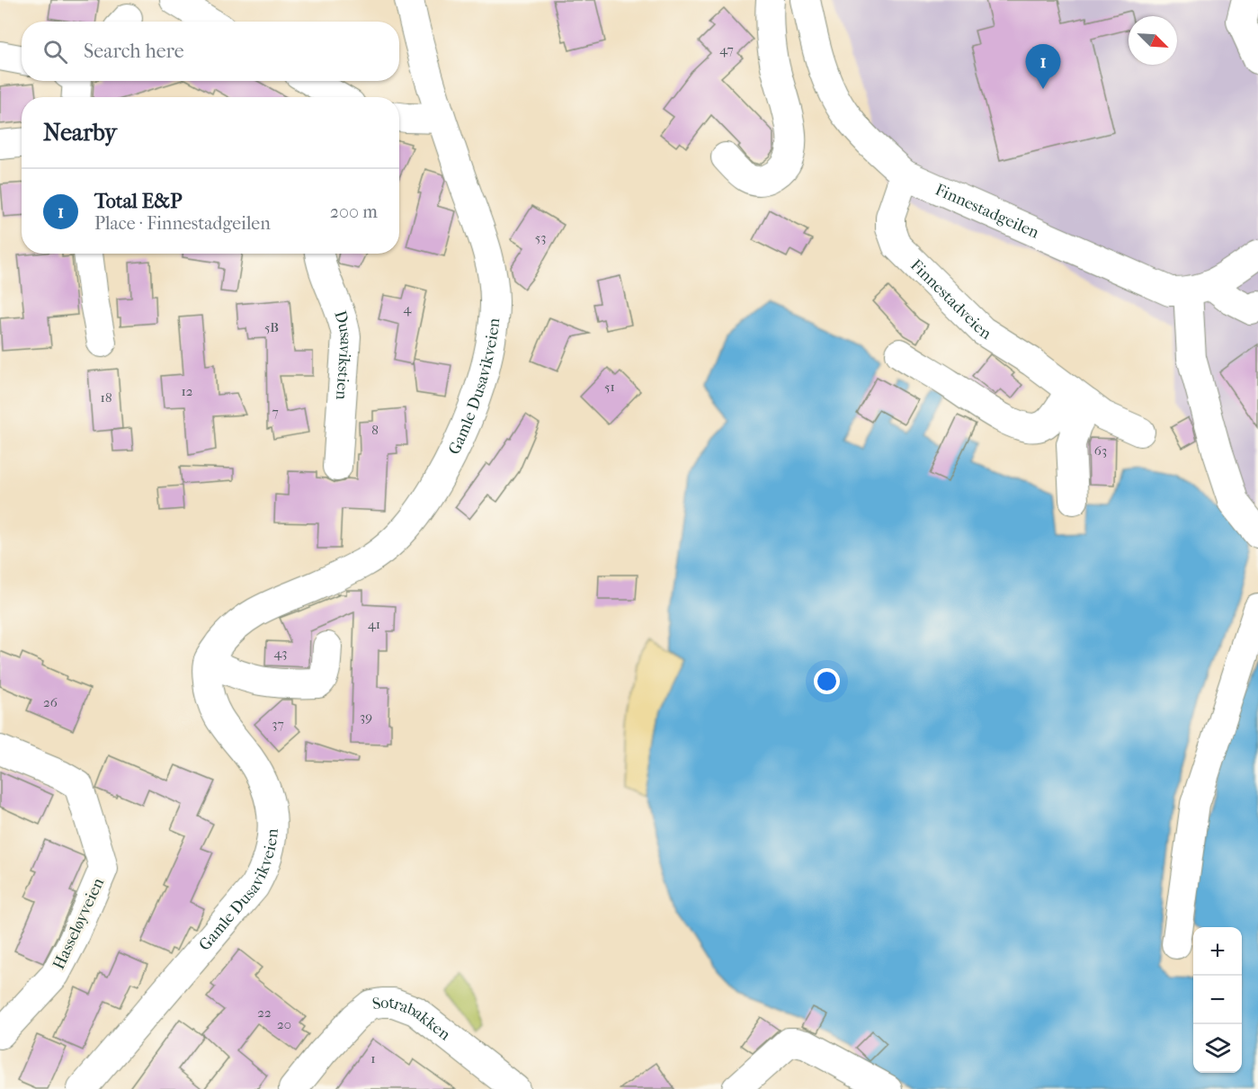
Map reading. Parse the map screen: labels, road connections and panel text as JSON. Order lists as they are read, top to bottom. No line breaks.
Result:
{"streets":{"street":["Finnestadgeilen","Finnestadveien","Dusavikstien","Gamle Dusavikveien","Hasseløyveien","Sotrabakken"]},"crossings":[["Finnestadgeilen","Finnestadveien"]],"house_numbers":["47","53","4","5B","51","12","18","7","8","63","41","43","26","39","37","22","20","1"],"north":"bottom right","page":{"search":"Search here","pins":"1","heading":"Nearby","list":[{"mark":"1","name":"Total E&P","note":"Place · Finnestadgeilen","value":"200 m"}],"map_buttons":["+","−"]}}
